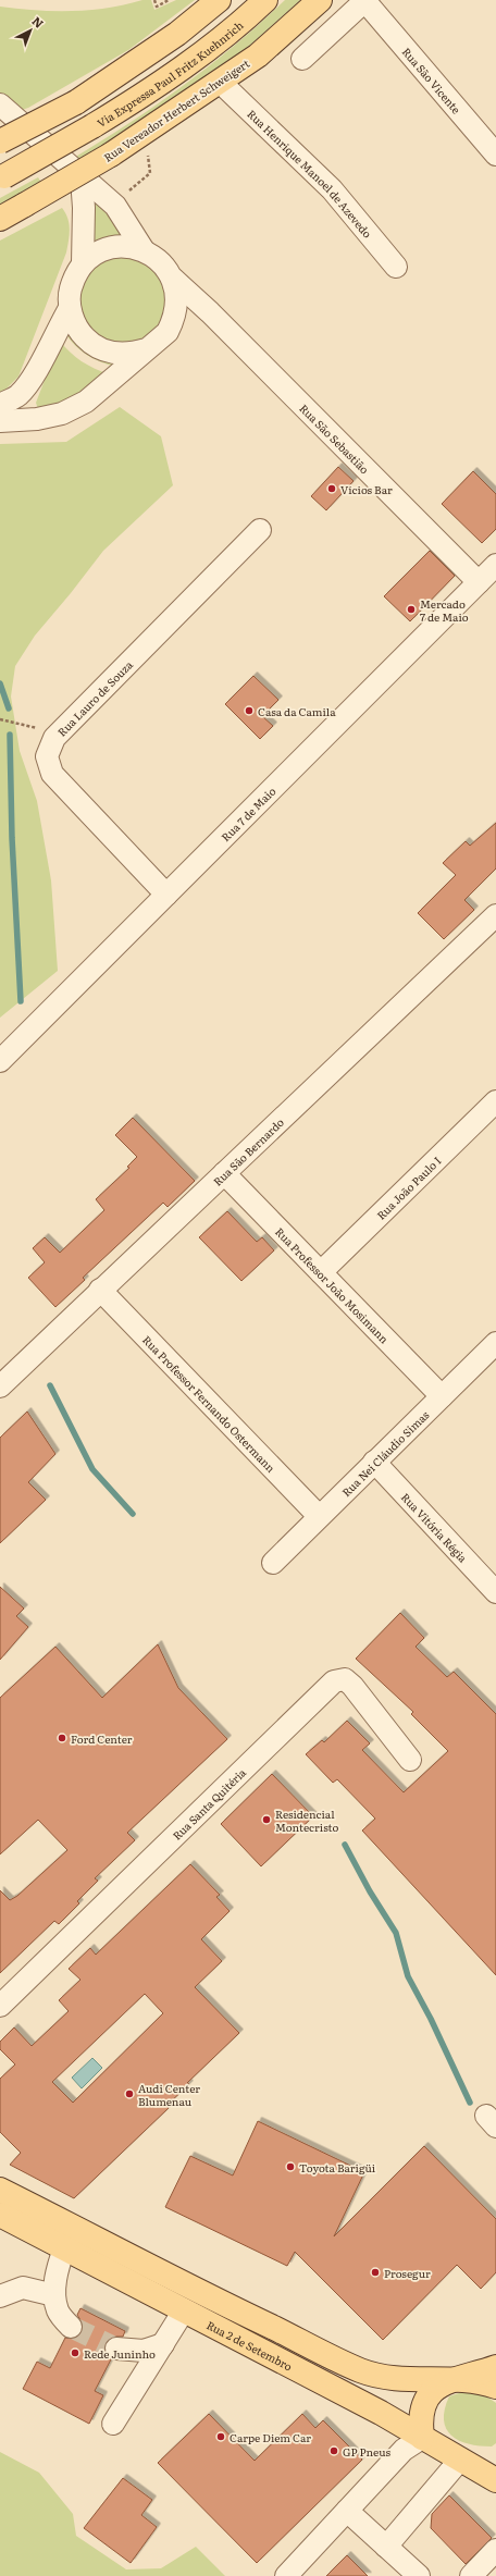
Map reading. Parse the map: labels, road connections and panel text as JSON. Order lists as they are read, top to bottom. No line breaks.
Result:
{"streets":{"main road":["Via Expressa Paul Fritz Kuehnrich","Rua Vereador Herbert Schweigert","Rua 2 de Setembro"],"street":["Rua São Vicente","Rua Henrique Manoel de Azevedo","Rua São Sebastião","Rua Lauro de Souza","Rua 7 de Maio","Rua São Bernardo","Rua João Paulo I","Rua Professor João Mosimann","Rua Professor Fernando Ostermann","Rua Nei Cláudio Simas","Rua Vitória Régia","Rua Santa Quitéria"]},"crossings":[["Rua Vereador Herbert Schweigert","Rua Henrique Manoel de Azevedo"],["Rua São Sebastião","Rua 7 de Maio"],["Rua Lauro de Souza","Rua 7 de Maio"],["Rua São Bernardo","Rua Professor João Mosimann"],["Rua São Bernardo","Rua Professor Fernando Ostermann"],["Rua João Paulo I","Rua Professor João Mosimann"],["Rua Professor João Mosimann","Rua Nei Cláudio Simas"],["Rua Professor Fernando Ostermann","Rua Nei Cláudio Simas"],["Rua Nei Cláudio Simas","Rua Vitória Régia"]],"places":["Vícios Bar","Mercado 7 de Maio","Casa da Camila","Ford Center","Residencial Montecristo","Audi Center Blumenau","Toyota Barigüi","Prosegur","Rede Juninho","Carpe Diem Car","GP Pneus"],"north":"top right"}
